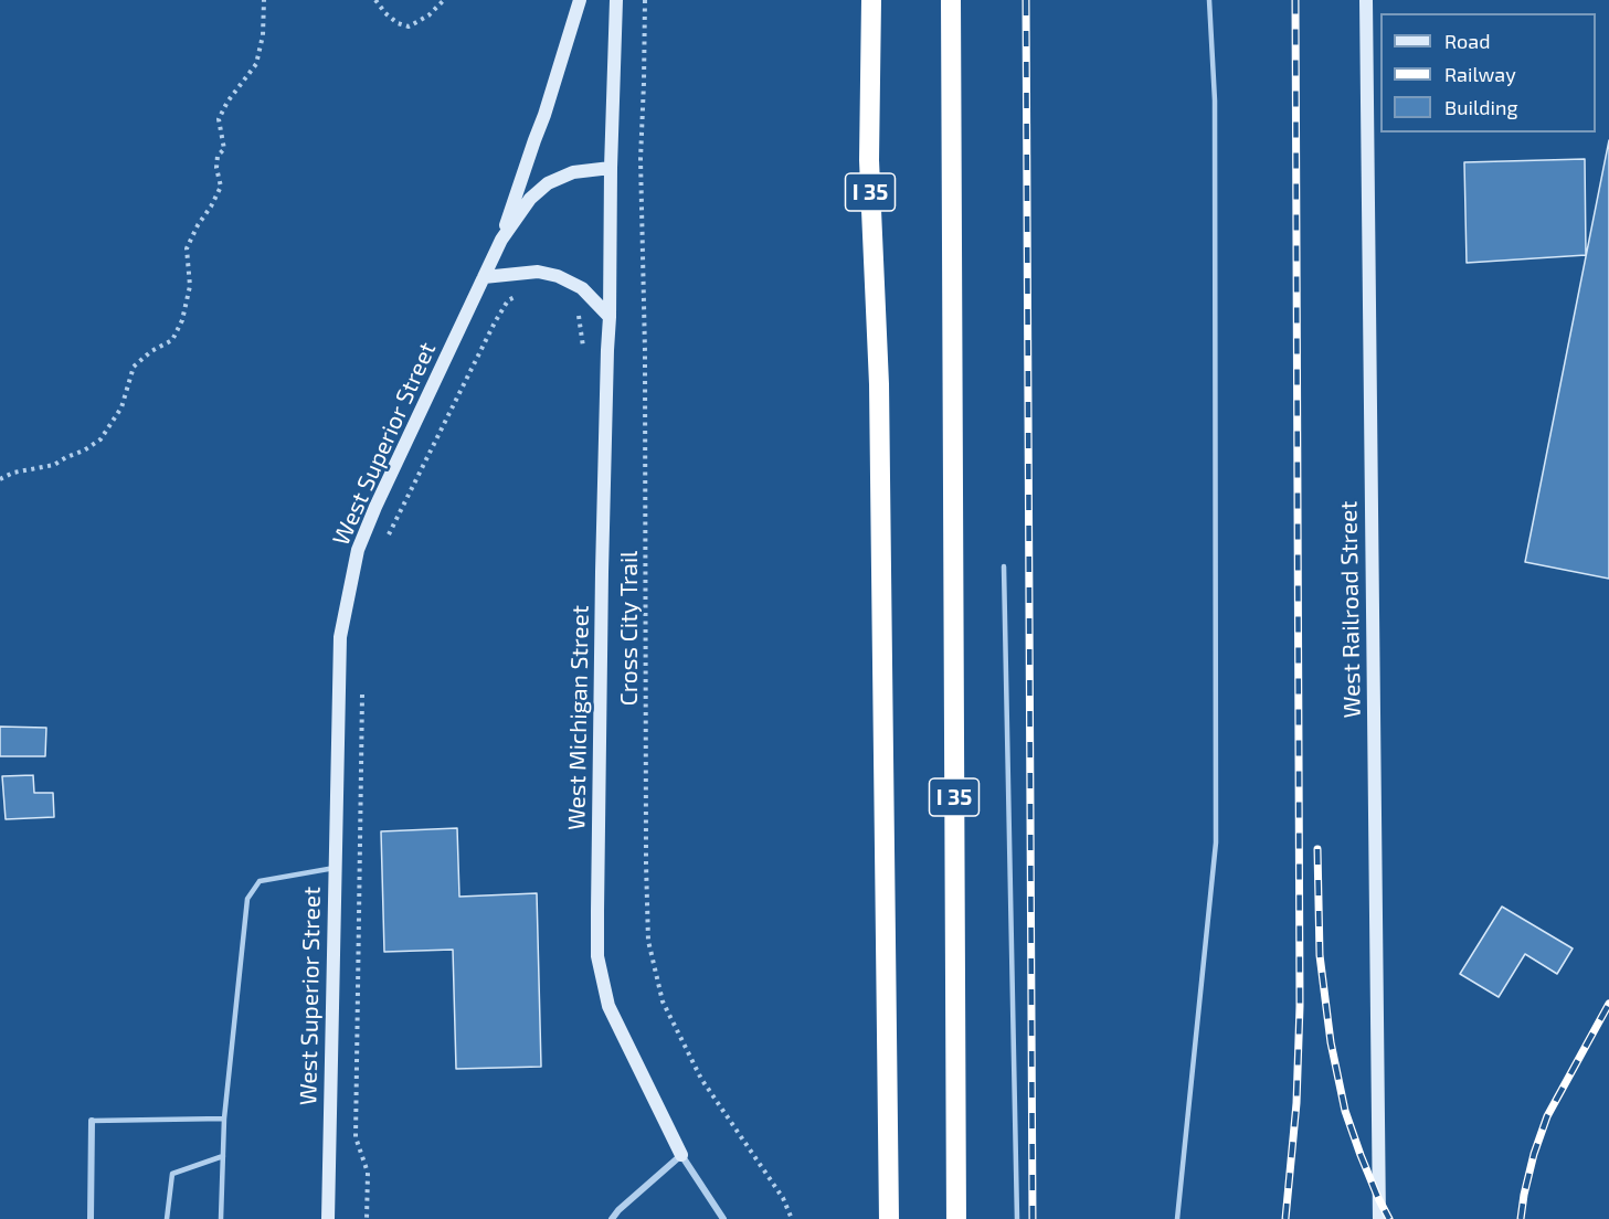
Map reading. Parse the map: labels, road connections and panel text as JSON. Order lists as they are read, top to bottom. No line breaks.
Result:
{"streets":{"highway":["I 35"],"street":["West Superior Street","West Railroad Street","West Michigan Street"],"path":["Cross City Trail"]},"crossings":[["West Superior Street","West Michigan Street"]],"legend":["Road","Railway","Building"]}
